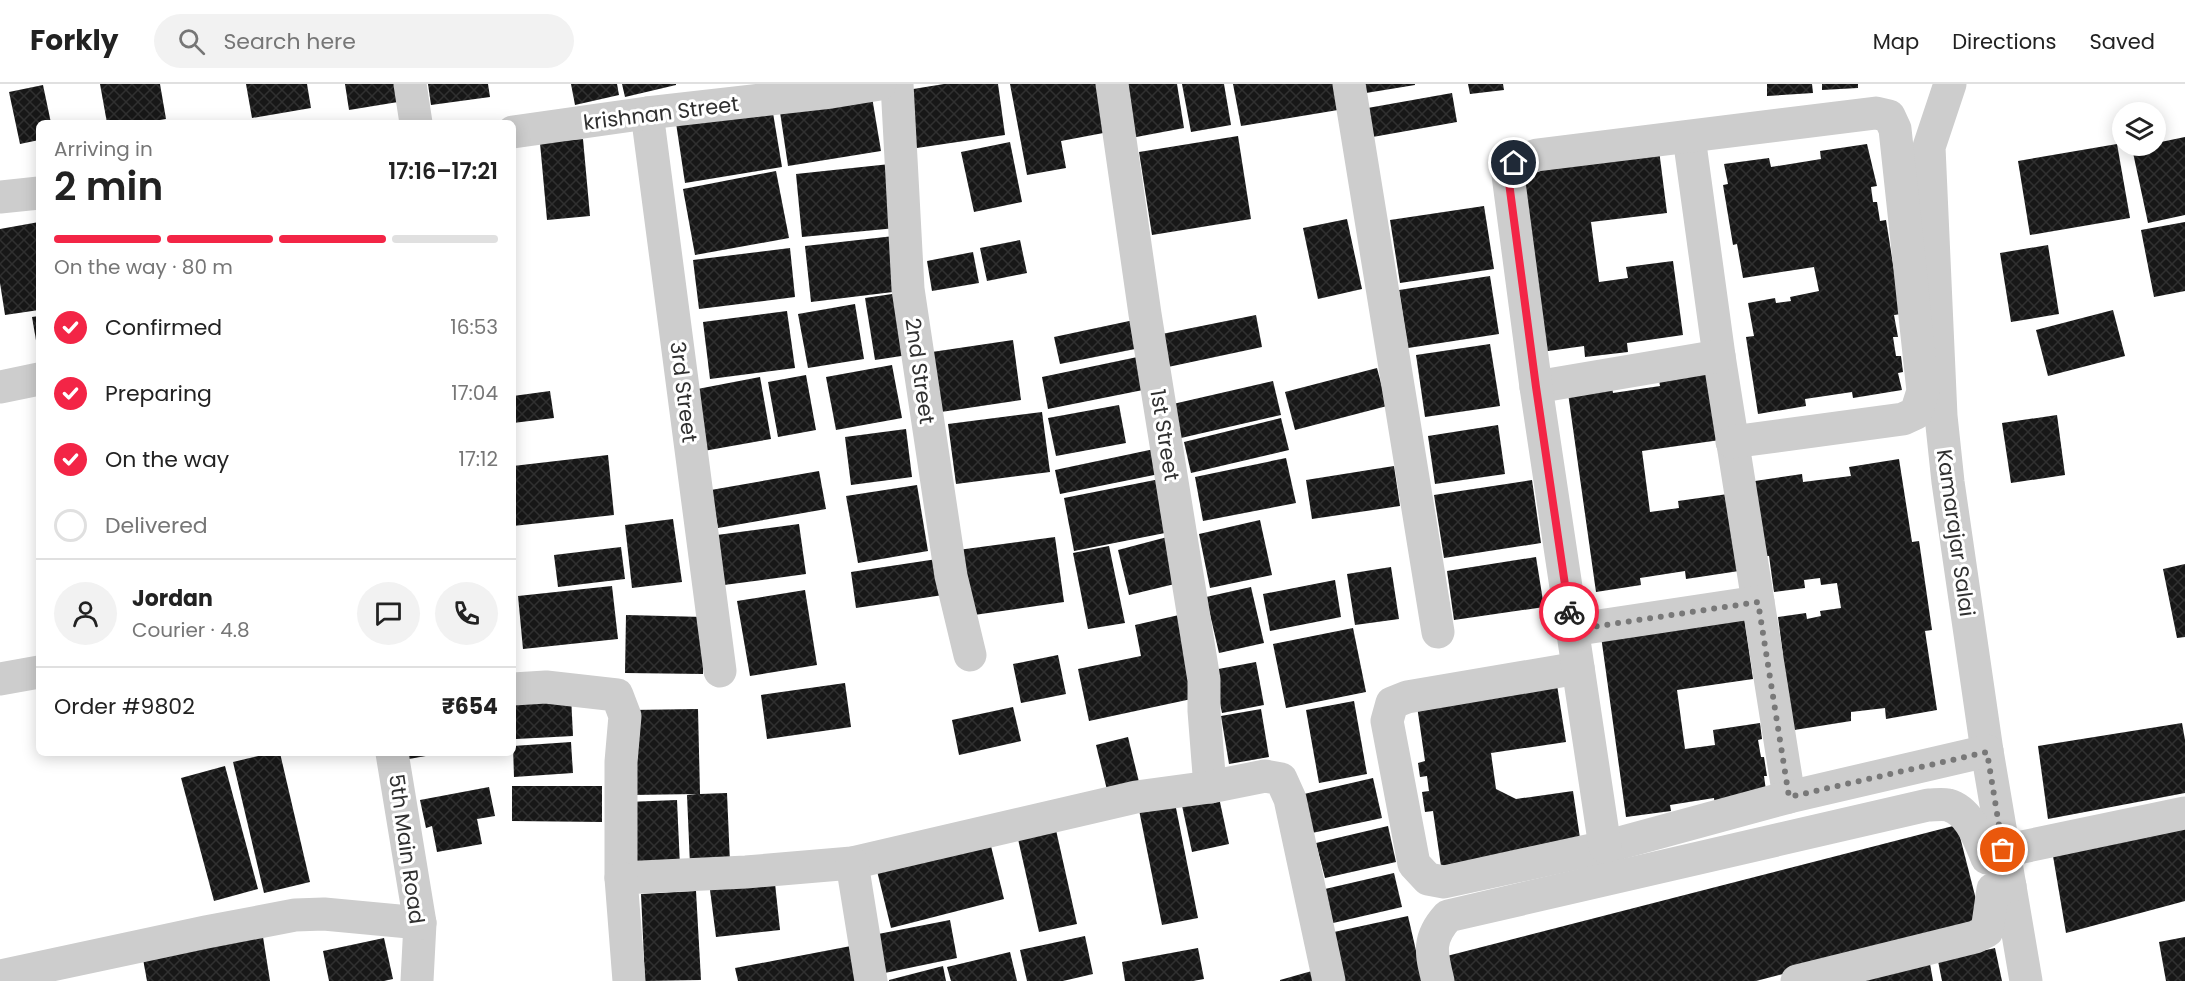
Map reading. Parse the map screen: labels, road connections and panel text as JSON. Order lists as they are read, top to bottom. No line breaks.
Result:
{"streets":{"street":["krishnan Street","2nd Street","3rd Street","1st Street","Kamarajar Salai","5th Main Road"]},"crossings":[["krishnan Street","3rd Street"]],"page":{"header":"Forkly","search":"Search here","nav":["Map","Directions","Saved"],"heading":["2 min","Arriving in","17:16–17:21"],"panel":["Jordan","Courier · 4.8","Order #9802","₹654"],"bar":"On the way · 80 m","list":[["Confirmed","16:53"],["Preparing","17:04"],["On the way","17:12"],"Delivered"]}}
